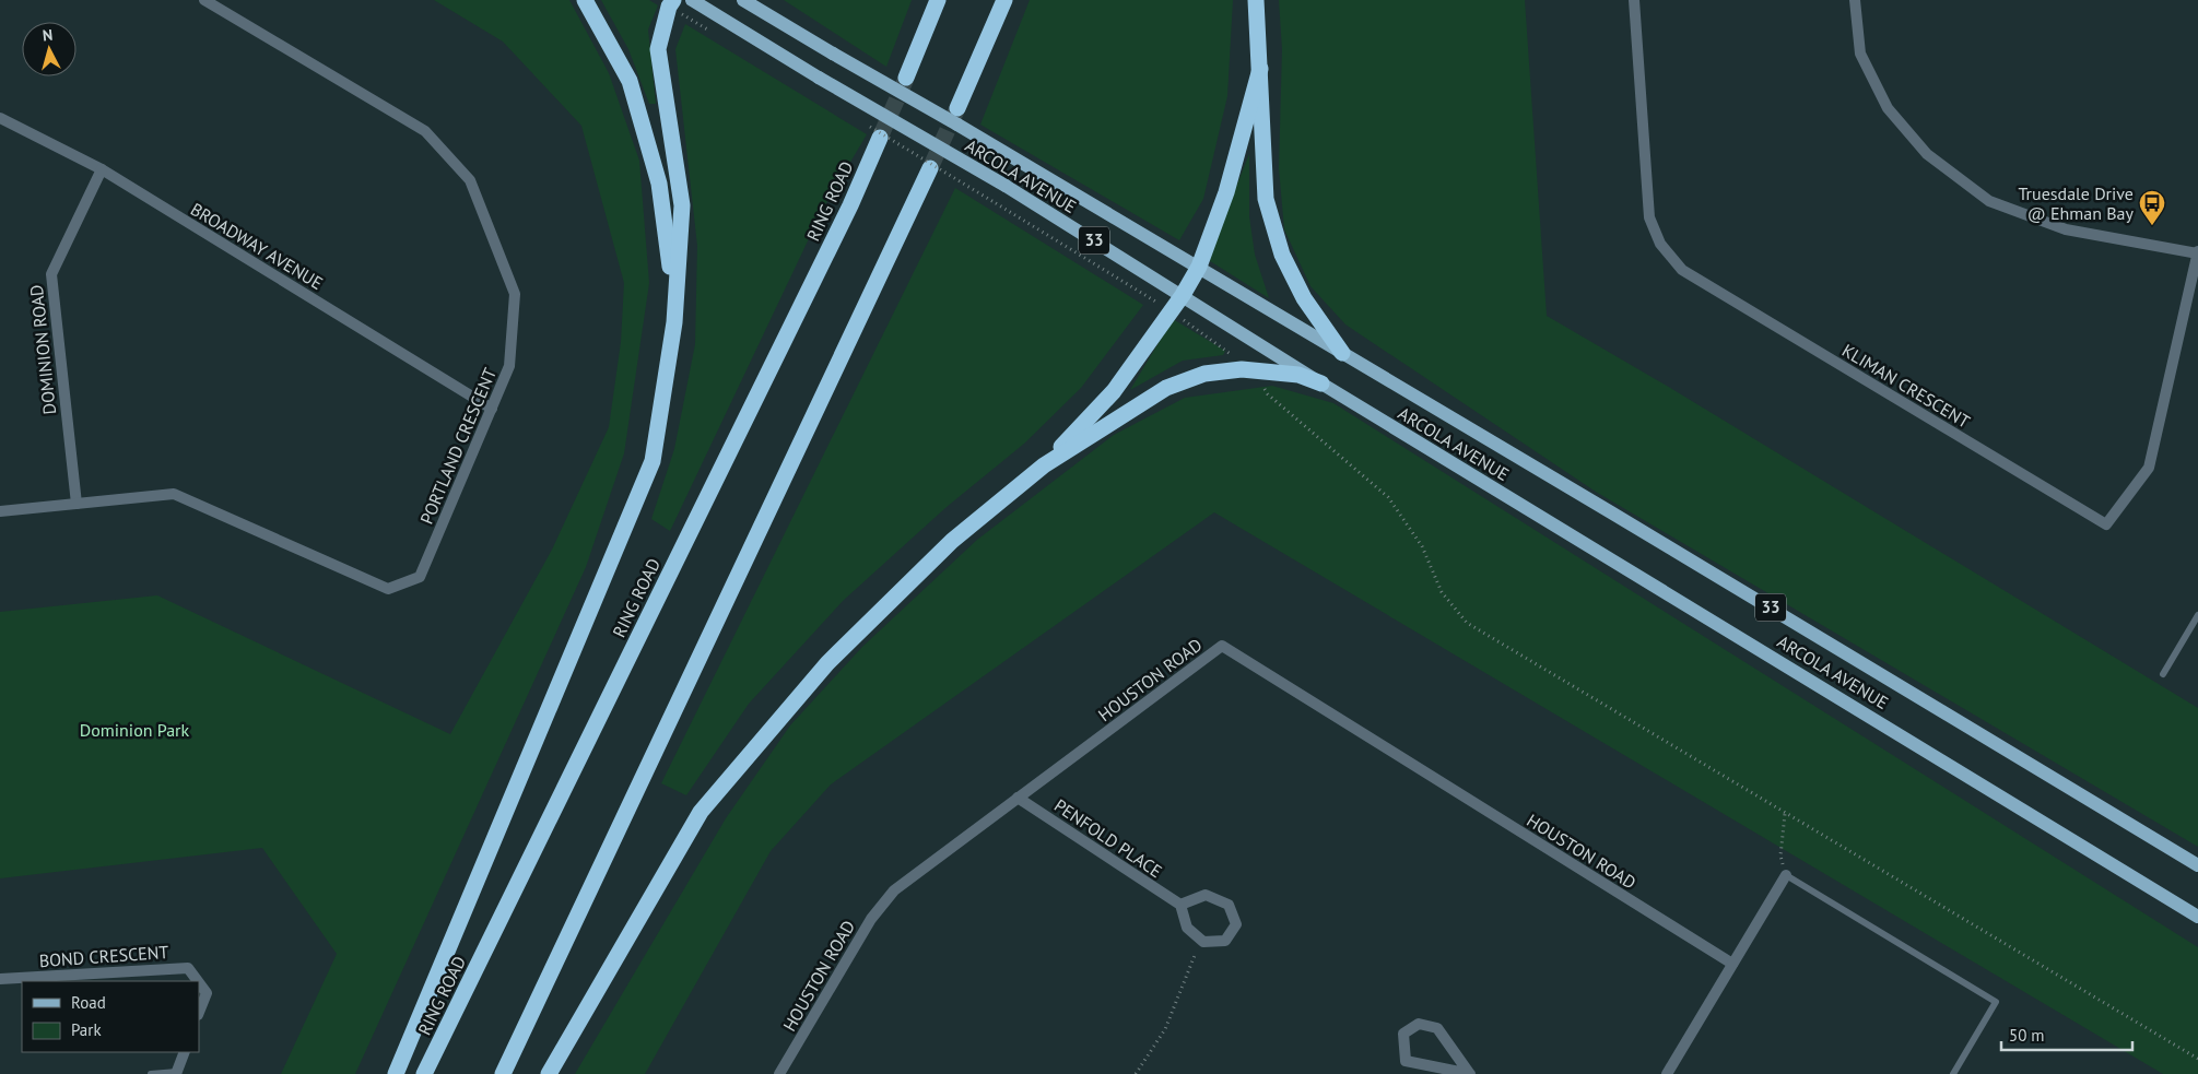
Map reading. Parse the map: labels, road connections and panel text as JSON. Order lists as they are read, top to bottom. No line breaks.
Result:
{"streets":{"highway":["RING ROAD"],"main road":["ARCOLA AVENUE","33"],"street":["BROADWAY AVENUE","DOMINION ROAD","KLIMAN CRESCENT","PORTLAND CRESCENT","HOUSTON ROAD","PENFOLD PLACE","BOND CRESCENT"]},"crossings":[["BROADWAY AVENUE","DOMINION ROAD"],["BROADWAY AVENUE","PORTLAND CRESCENT"],["DOMINION ROAD","PORTLAND CRESCENT"],["HOUSTON ROAD","PENFOLD PLACE"]],"parks":["Dominion Park"],"places":{"bus stop":["Truesdale Drive @ Ehman Bay"]},"legend":["Road","Park"],"scale_bar":"50 m","north":"top"}
